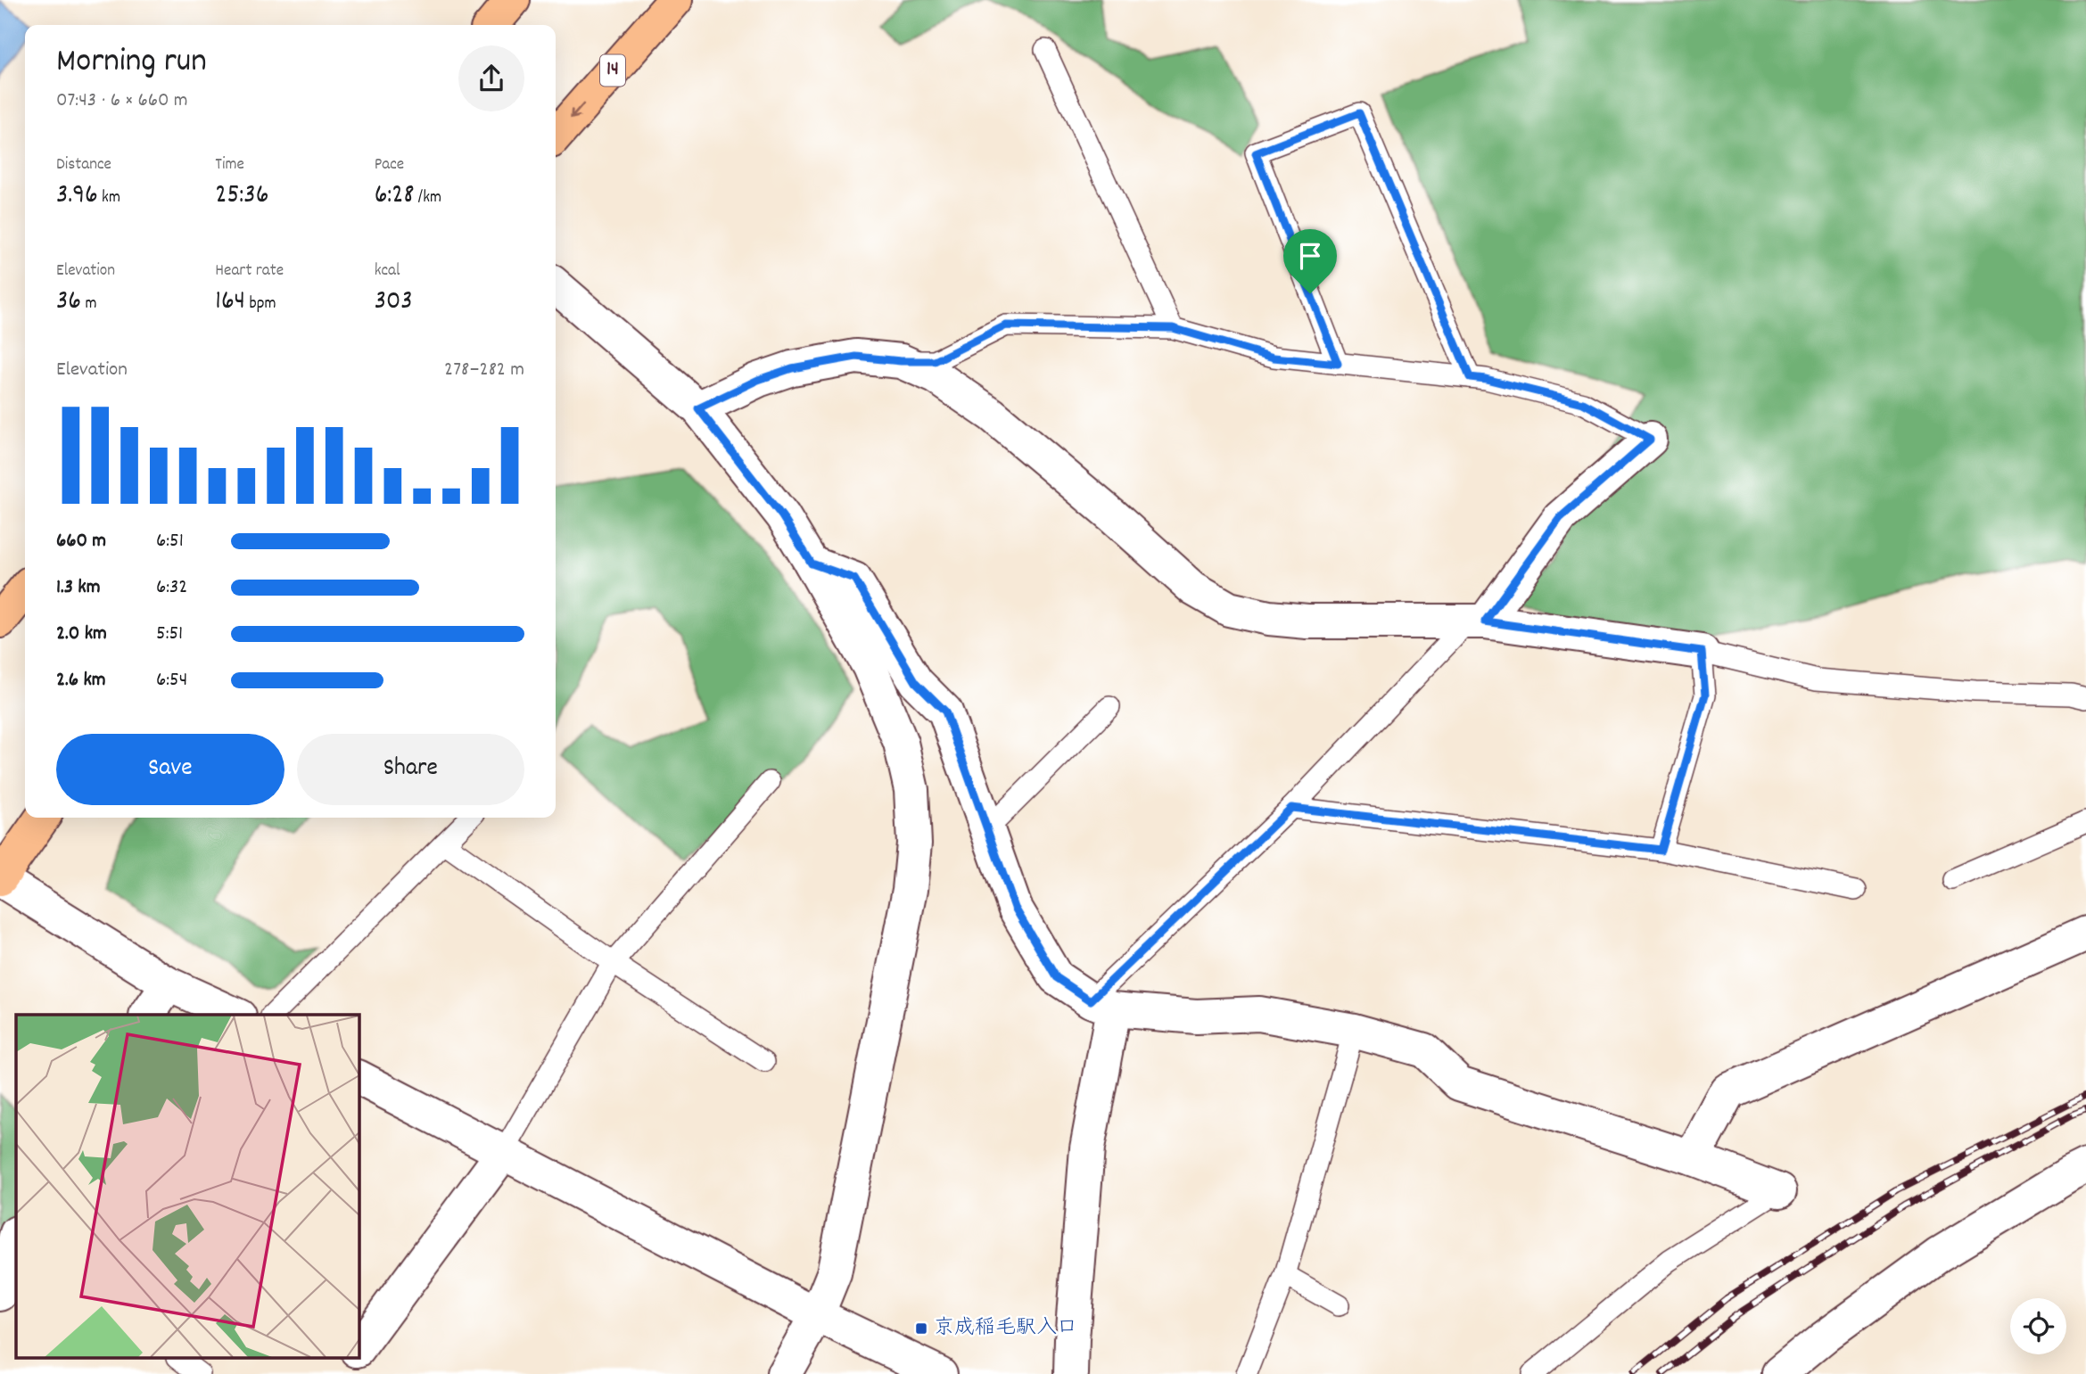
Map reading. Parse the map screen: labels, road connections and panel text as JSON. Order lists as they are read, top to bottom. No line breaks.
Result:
{"streets":{"highway":["14"]},"places":{"transit":["京成稲毛駅入口"]},"page":{"heading":["Morning run","07:43 · 6 × 660 m"],"stats":[["Distance","3.96 km"],["Time","25:36"],["Pace","6:28 /km"],["Elevation","36 m"],["Heart rate","164 bpm"],["kcal","303"]],"chart":["Elevation","278–282 m"],"list":[{"name":"660 m","note":"6:51"},{"name":"1.3 km","note":"6:32"},{"name":"2.0 km","note":"5:51"},{"name":"2.6 km","note":"6:54"}],"buttons":["Save","Share"]}}
